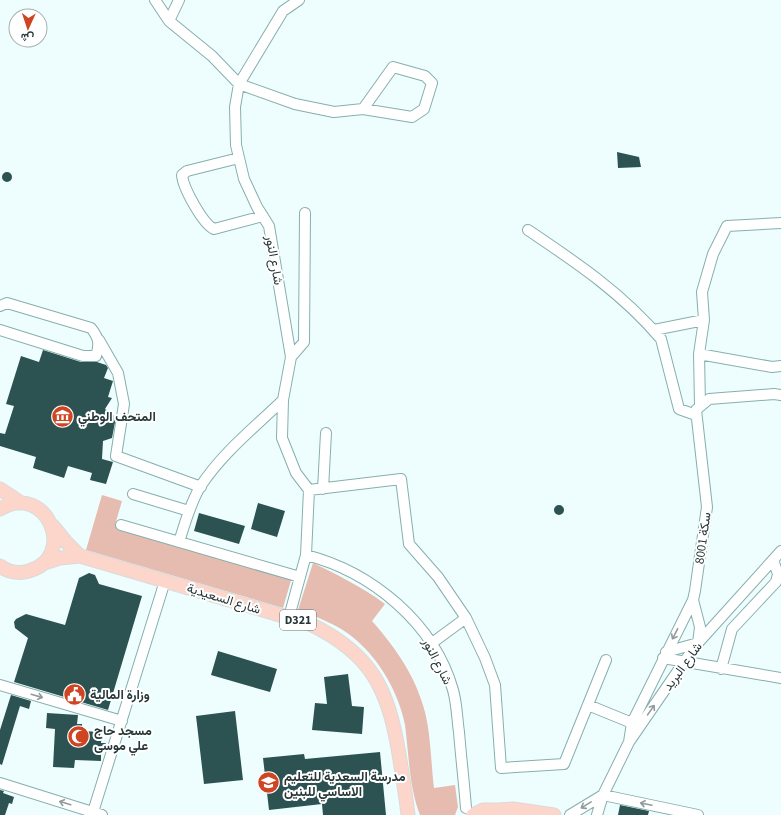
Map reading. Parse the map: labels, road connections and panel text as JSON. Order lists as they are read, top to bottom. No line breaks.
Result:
{"streets":{"main road":["شارع السعيدية","D321"],"street":["شارع النور","سكة 8001","شارع البريد"]},"crossings":[["سكة 8001","شارع البريد"],["شارع السعيدية","D321"]],"places":{"museum":["المتحف الوطني"],"public building":["وزارة المالية"],"mosque":["مسجد حاج علي موسى"],"school or university":["مدرسة السعدية للتعليم الاساسي للبنين"]},"north":"bottom"}
